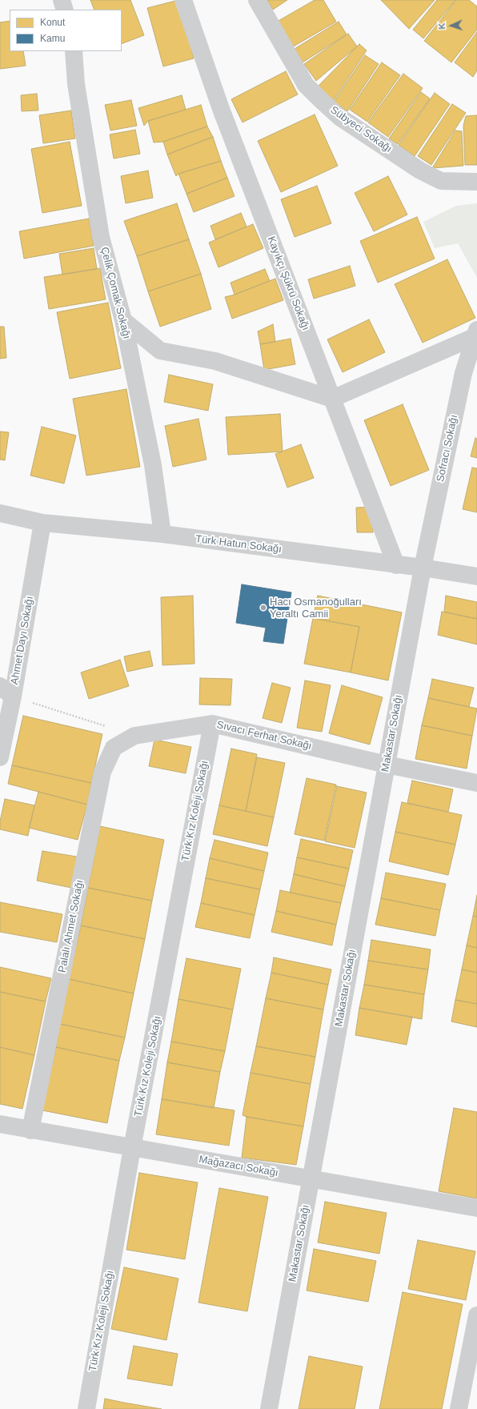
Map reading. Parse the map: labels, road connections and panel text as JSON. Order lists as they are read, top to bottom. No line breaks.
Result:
{"streets":{"street":["Sübyeci Sokağı","Kayıkçı Şükrü Sokağı","Çelik Çomak Sokağı","Sofracı Sokağı","Türk Hatun Sokağı","Ahmet Dayı Sokağı","Makastar Sokağı","Sıvacı Ferhat Sokağı","Türk Kız Koleji Sokağı","Palalı Ahmet Sokağı","Mağazacı Sokağı"]},"crossings":[["Kayıkçı Şükrü Sokağı","Türk Hatun Sokağı"],["Çelik Çomak Sokağı","Türk Hatun Sokağı"],["Sofracı Sokağı","Türk Hatun Sokağı"],["Sofracı Sokağı","Makastar Sokağı"],["Türk Hatun Sokağı","Ahmet Dayı Sokağı"],["Türk Hatun Sokağı","Makastar Sokağı"],["Makastar Sokağı","Sıvacı Ferhat Sokağı"],["Makastar Sokağı","Mağazacı Sokağı"],["Sıvacı Ferhat Sokağı","Türk Kız Koleji Sokağı"],["Sıvacı Ferhat Sokağı","Palalı Ahmet Sokağı"],["Türk Kız Koleji Sokağı","Mağazacı Sokağı"],["Palalı Ahmet Sokağı","Mağazacı Sokağı"]],"places":["Hacı Osmanoğulları Yeraltı Camii"],"legend":["Konut","Kamu"],"north":"left"}
